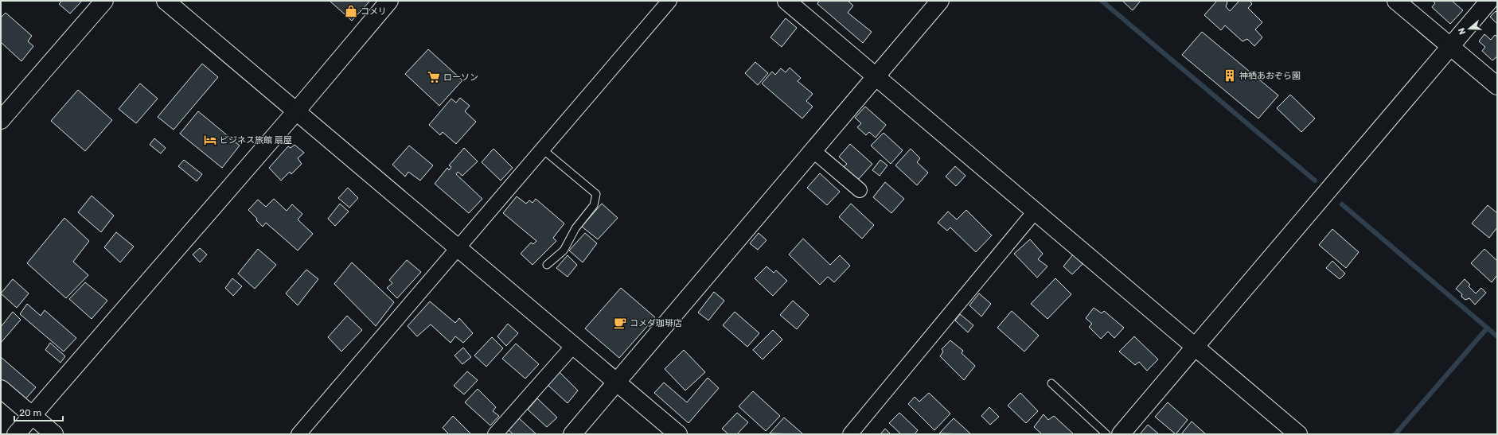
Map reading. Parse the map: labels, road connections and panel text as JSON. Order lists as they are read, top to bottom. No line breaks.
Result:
{"places":{"shop":["コメリ"],"building":["神栖あおぞら園"],"supermarket":["ローソン"],"hotel":["ビジネス旅館 扇屋"],"cafe":["コメダ珈琲店"]},"scale_bar":"20 m","north":"left"}
